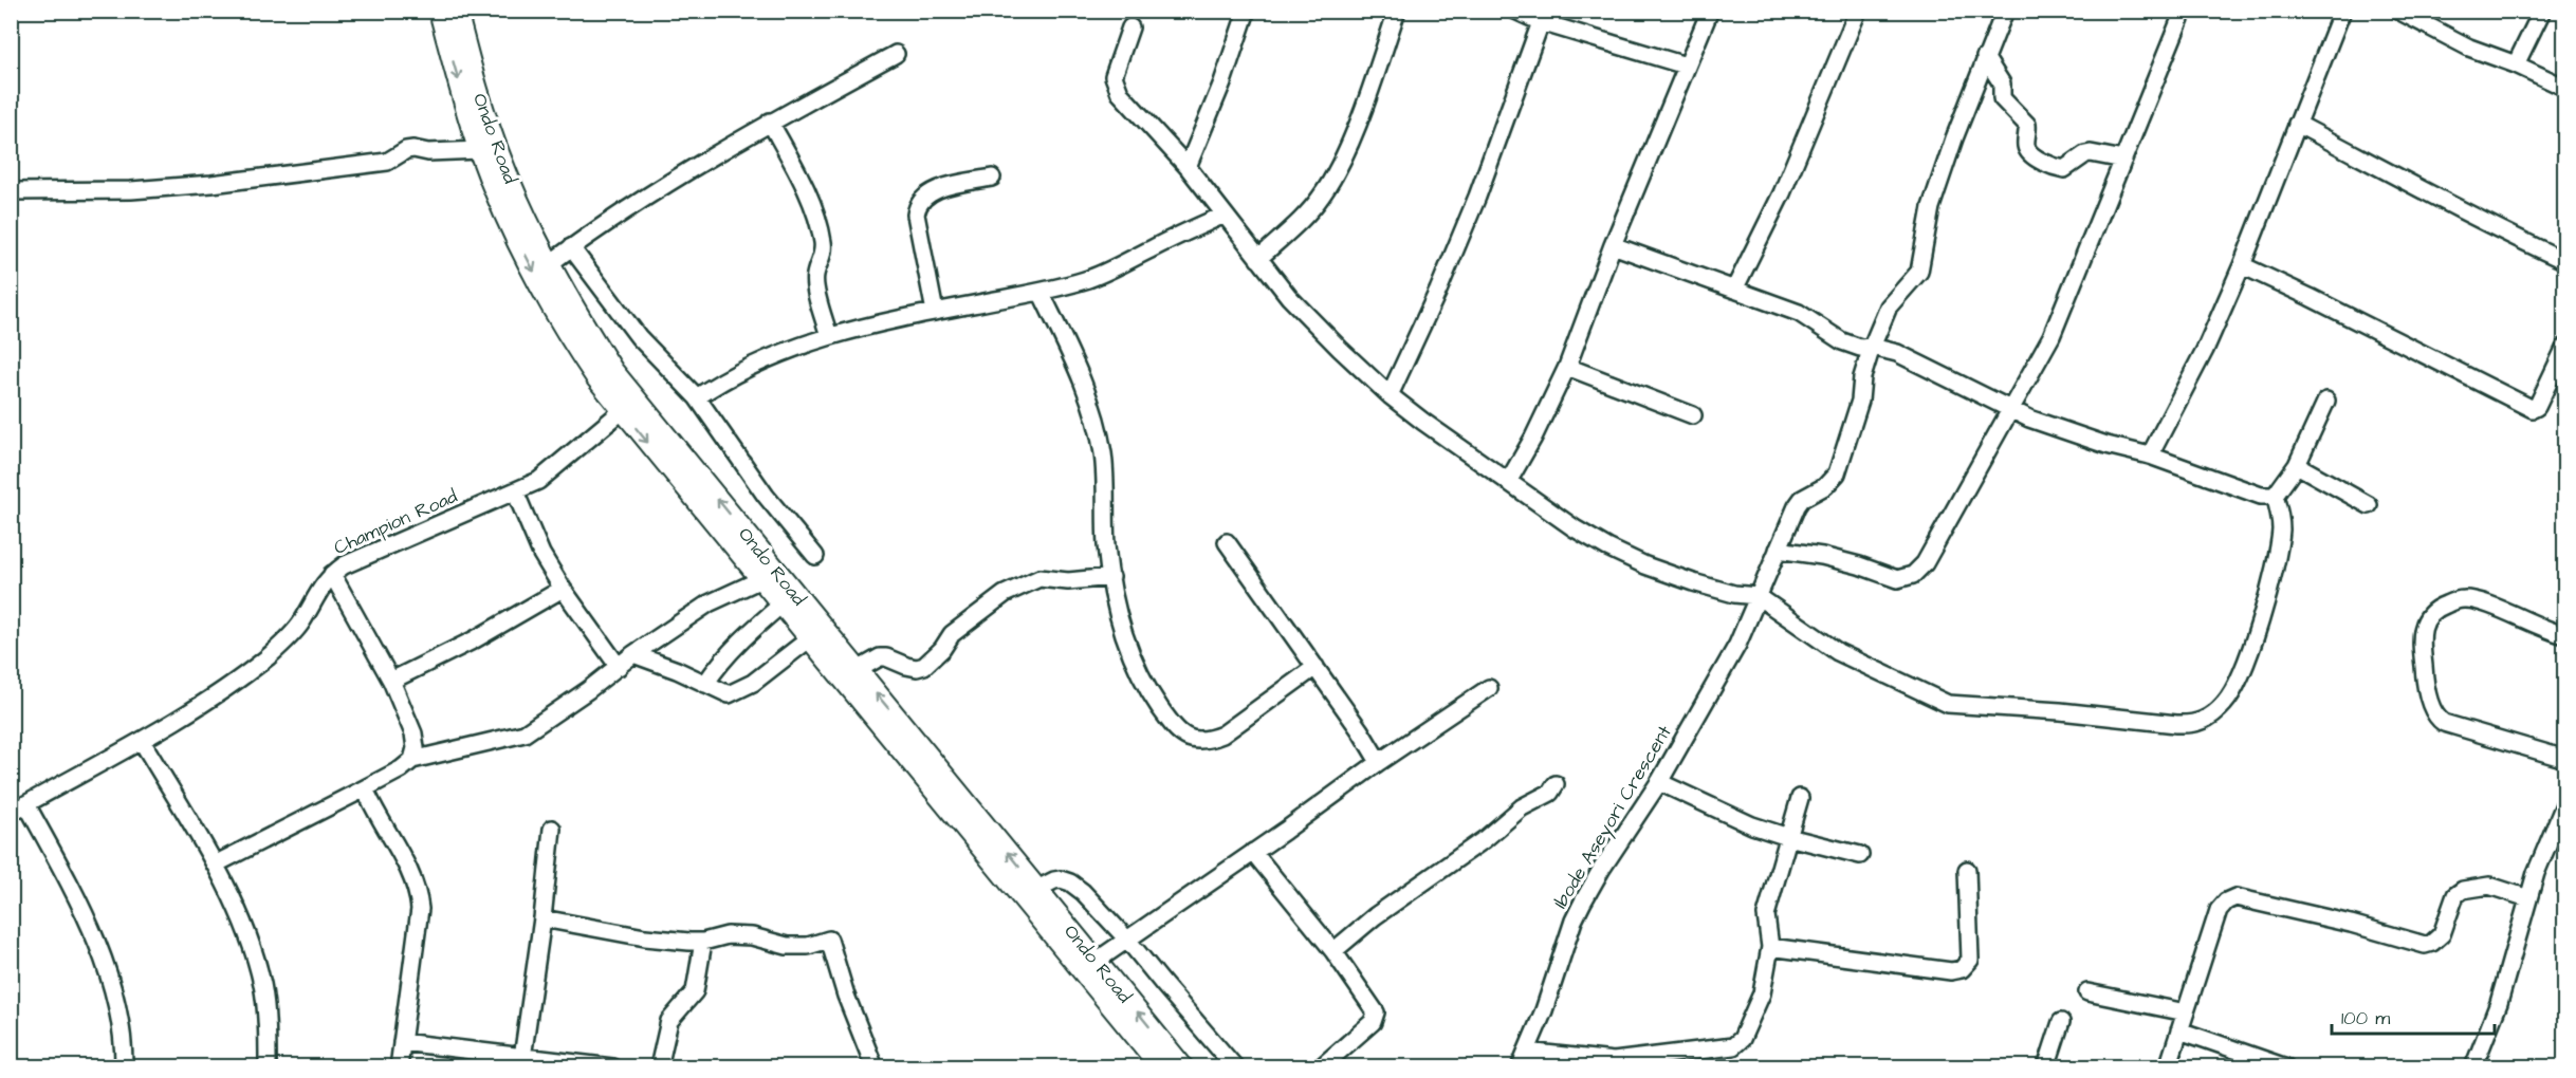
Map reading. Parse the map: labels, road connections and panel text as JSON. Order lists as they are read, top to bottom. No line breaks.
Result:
{"streets":{"main road":["Ondo Road"],"street":["Champion Road","Ibode Aseyori Crescent"]},"crossings":[["Ondo Road","Champion Road"]],"scale_bar":"100 m"}
